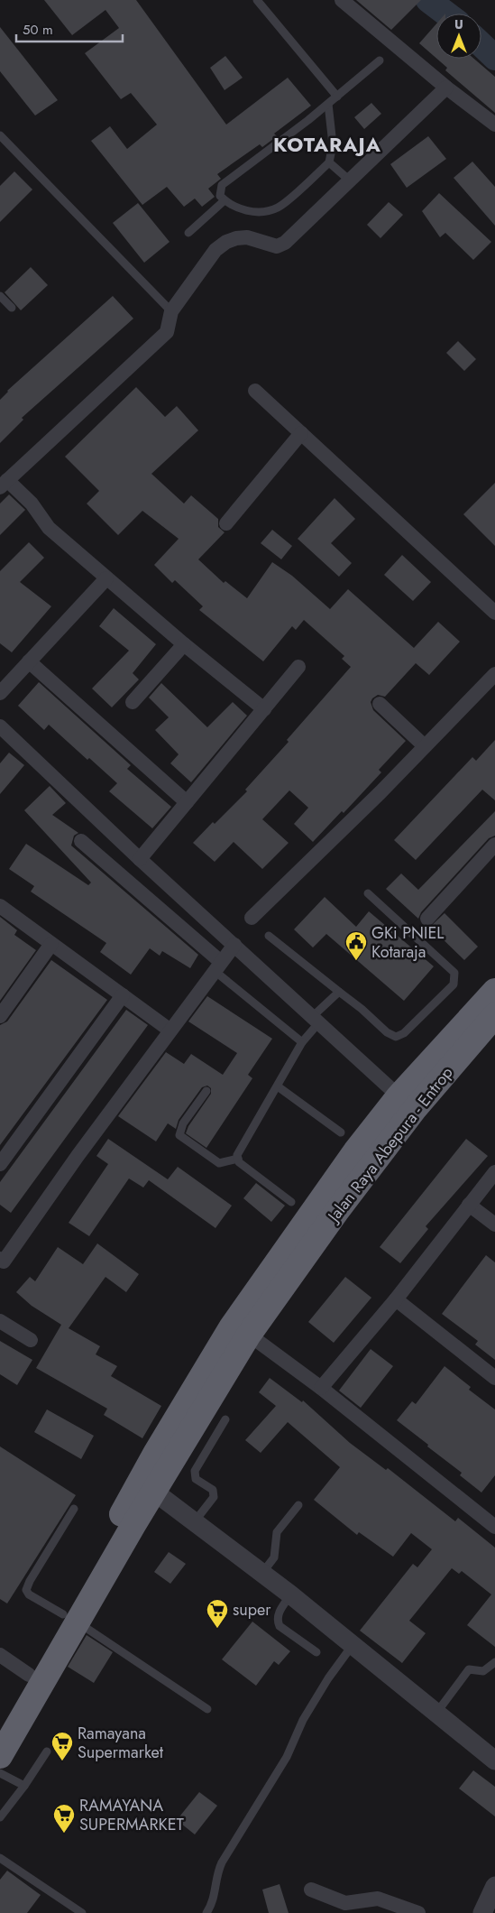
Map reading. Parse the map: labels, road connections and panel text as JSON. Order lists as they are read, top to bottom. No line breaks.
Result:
{"streets":{"highway":["Jalan Raya Abepura - Entrop"]},"districts":["KOTARAJA"],"places":{"public building":["GKi PNIEL Kotaraja"],"supermarket":["super","Ramayana Supermarket","RAMAYANA SUPERMARKET"]},"scale_bar":"50 m","north":"top"}
